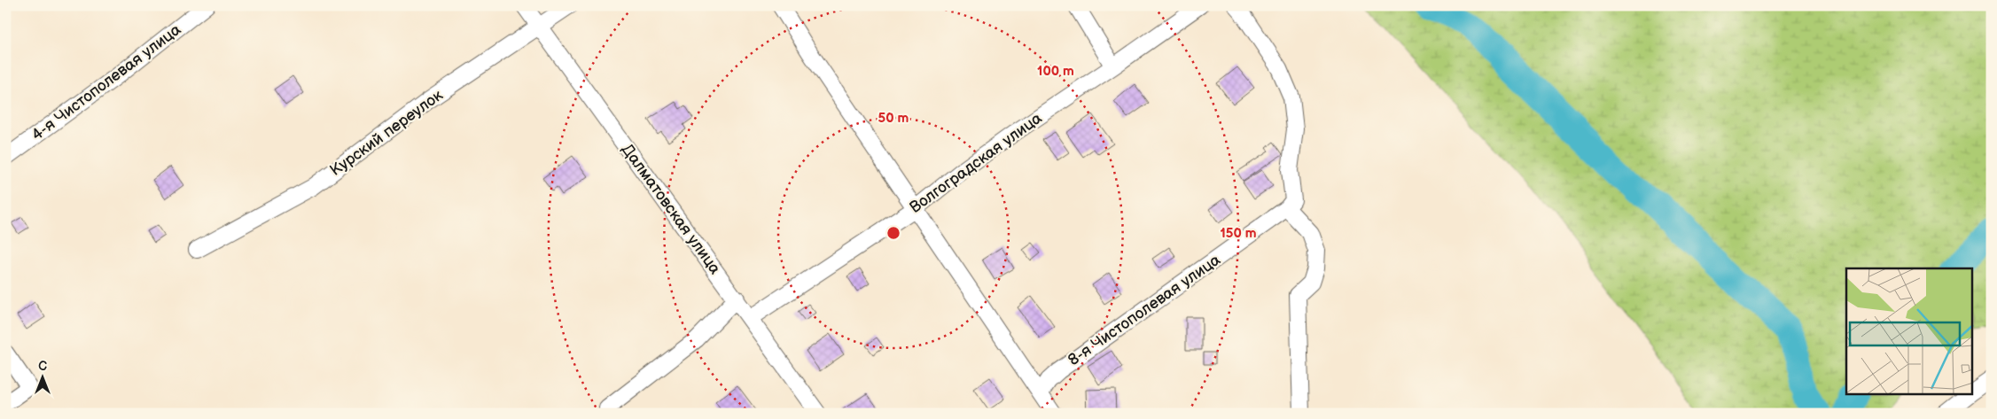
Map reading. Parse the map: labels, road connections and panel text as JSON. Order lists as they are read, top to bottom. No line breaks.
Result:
{"streets":{"street":["4-я Чистополевая улица","Курский переулок","Волгоградская улица","Далматовская улица","8-я Чистополевая улица"]},"crossings":[["Курский переулок","Далматовская улица"],["Волгоградская улица","Далматовская улица"]],"north":"top","rings":["100 m","50 m","150 m"]}
